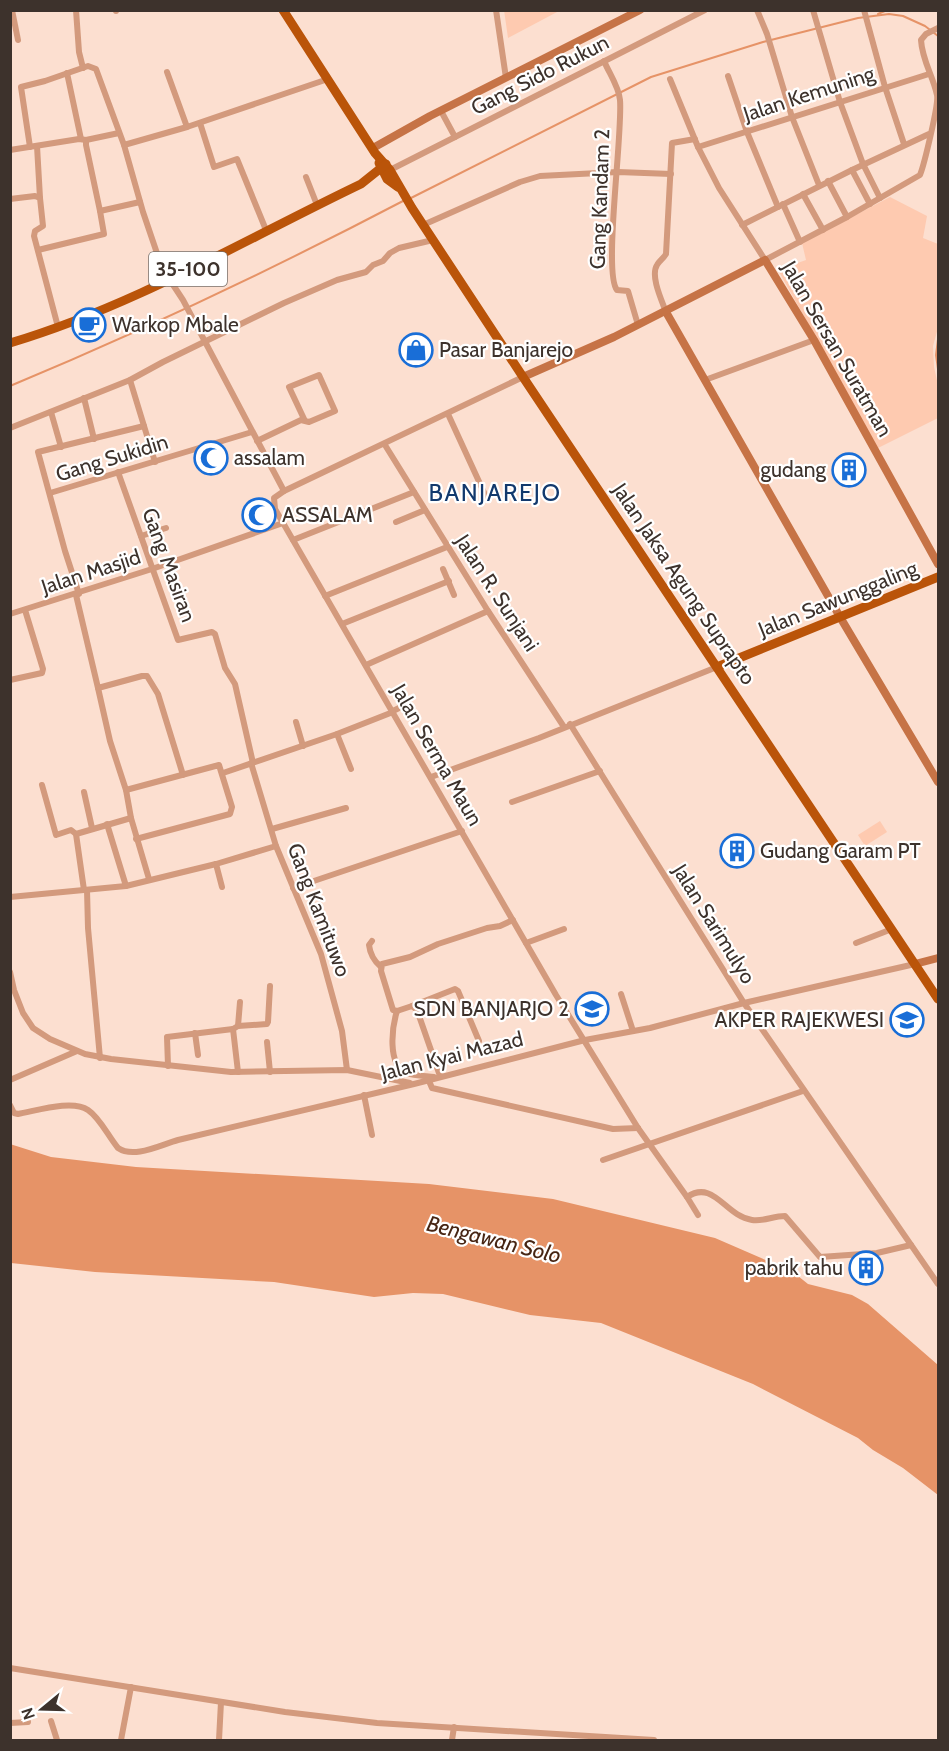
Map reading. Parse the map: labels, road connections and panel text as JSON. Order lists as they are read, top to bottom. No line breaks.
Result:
{"streets":{"main road":["35-100","Jalan Sersan Suratman","Jalan Jaksa Agung Suprapto","Jalan Sawunggaling"],"street":["Gang Sido Rukun","Jalan Kemuning","Gang Kandam 2","Gang Sukidin","Gang Masiran","Jalan Masjid","Jalan R. Sunjani","Jalan Serma Maun","Gang Kamituwo","Jalan Sarimulyo","Jalan Kyai Mazad"]},"crossings":[["Gang Sido Rukun","Gang Kandam 2"],["Gang Sido Rukun","35-100"],["Gang Sido Rukun","Jalan Jaksa Agung Suprapto"],["Gang Kandam 2","Jalan Sersan Suratman"],["35-100","Jalan Jaksa Agung Suprapto"],["Jalan Sersan Suratman","Jalan Jaksa Agung Suprapto"],["Gang Sukidin","Gang Masiran"],["Gang Masiran","Jalan Masjid"],["Gang Masiran","Gang Kamituwo"],["Jalan Masjid","Jalan Serma Maun"],["Jalan Jaksa Agung Suprapto","Jalan Sawunggaling"],["Jalan Jaksa Agung Suprapto","Jalan Kyai Mazad"],["Jalan R. Sunjani","Jalan Sarimulyo"],["Jalan Serma Maun","Jalan Kyai Mazad"],["Jalan Sarimulyo","Jalan Kyai Mazad"]],"districts":["BANJAREJO"],"water":["Bengawan Solo"],"places":{"cafe":["Warkop Mbale"],"shop":["Pasar Banjarejo"],"mosque":["assalam","ASSALAM"],"building":["gudang","Gudang Garam PT","pabrik tahu"],"school or university":["SDN BANJARJO 2","AKPER RAJEKWESI"]},"north":"left"}
